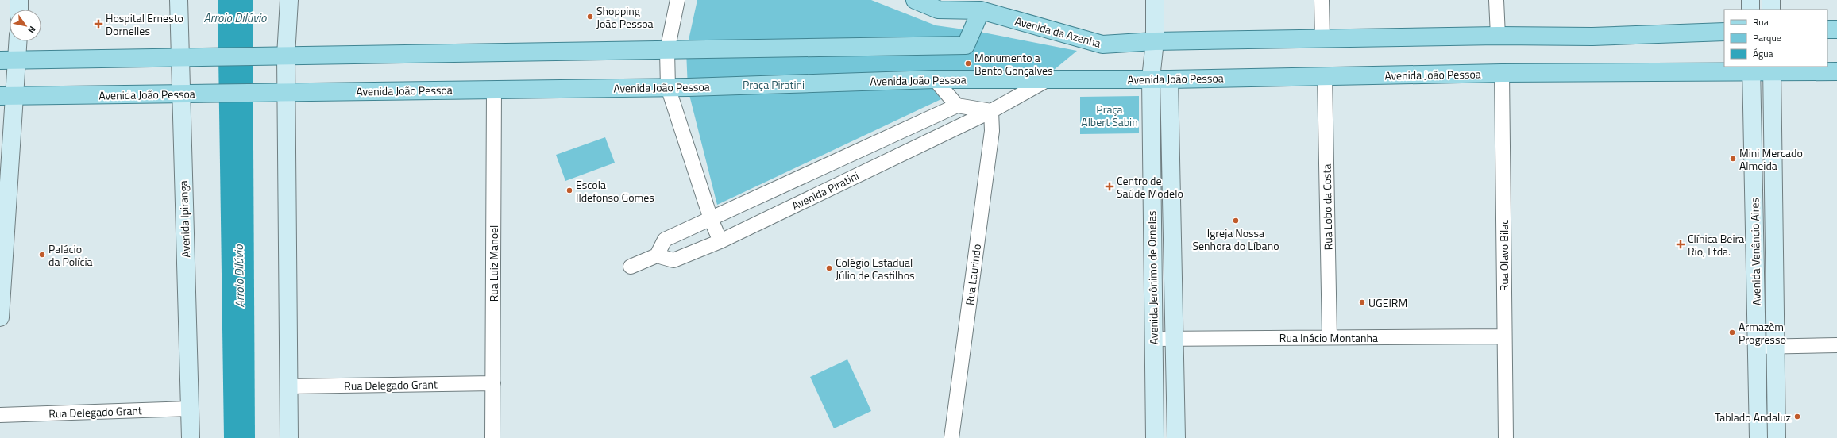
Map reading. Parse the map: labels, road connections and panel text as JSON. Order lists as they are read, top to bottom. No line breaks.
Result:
{"streets":{"main road":["Avenida da Azenha","Avenida João Pessoa","Avenida Ipiranga","Avenida Venâncio Aires","Avenida Jerônimo de Ornelas"],"street":["Avenida Piratini","Rua Lobo da Costa","Rua Olavo Bilac","Rua Luiz Manoel","Rua Laurindo","Rua Inácio Montanha","Rua Delegado Grant"]},"crossings":[["Avenida da Azenha","Avenida Jerônimo de Ornelas"],["Avenida João Pessoa","Avenida Piratini"],["Avenida João Pessoa","Rua Lobo da Costa"],["Avenida João Pessoa","Avenida Ipiranga"],["Avenida João Pessoa","Avenida Venâncio Aires"],["Avenida João Pessoa","Rua Olavo Bilac"],["Avenida João Pessoa","Rua Luiz Manoel"],["Avenida João Pessoa","Avenida Jerônimo de Ornelas"],["Avenida Piratini","Rua Laurindo"],["Rua Lobo da Costa","Rua Inácio Montanha"],["Avenida Ipiranga","Rua Delegado Grant"],["Rua Olavo Bilac","Rua Inácio Montanha"],["Rua Luiz Manoel","Rua Delegado Grant"],["Avenida Jerônimo de Ornelas","Rua Inácio Montanha"]],"water":["Arroio Dilúvio"],"parks":["Praça Piratini","Praça Albert Sabin"],"places":{"other":["Shopping João Pessoa","Monumento a Bento Gonçalves","Mini Mercado Almeida","Escola Ildefonso Gomes","Igreja Nossa Senhora do Líbano","Palácio da Polícia","Colégio Estadual Júlio de Castilhos","UGEIRM","Armazèm Progresso","Tablado Andaluz"],"health":["Hospital Ernesto Dornelles","Centro de Saúde Modelo","Clínica Beira Rio, Ltda."]},"legend":["Rua","Parque","Água"],"north":"bottom right"}
